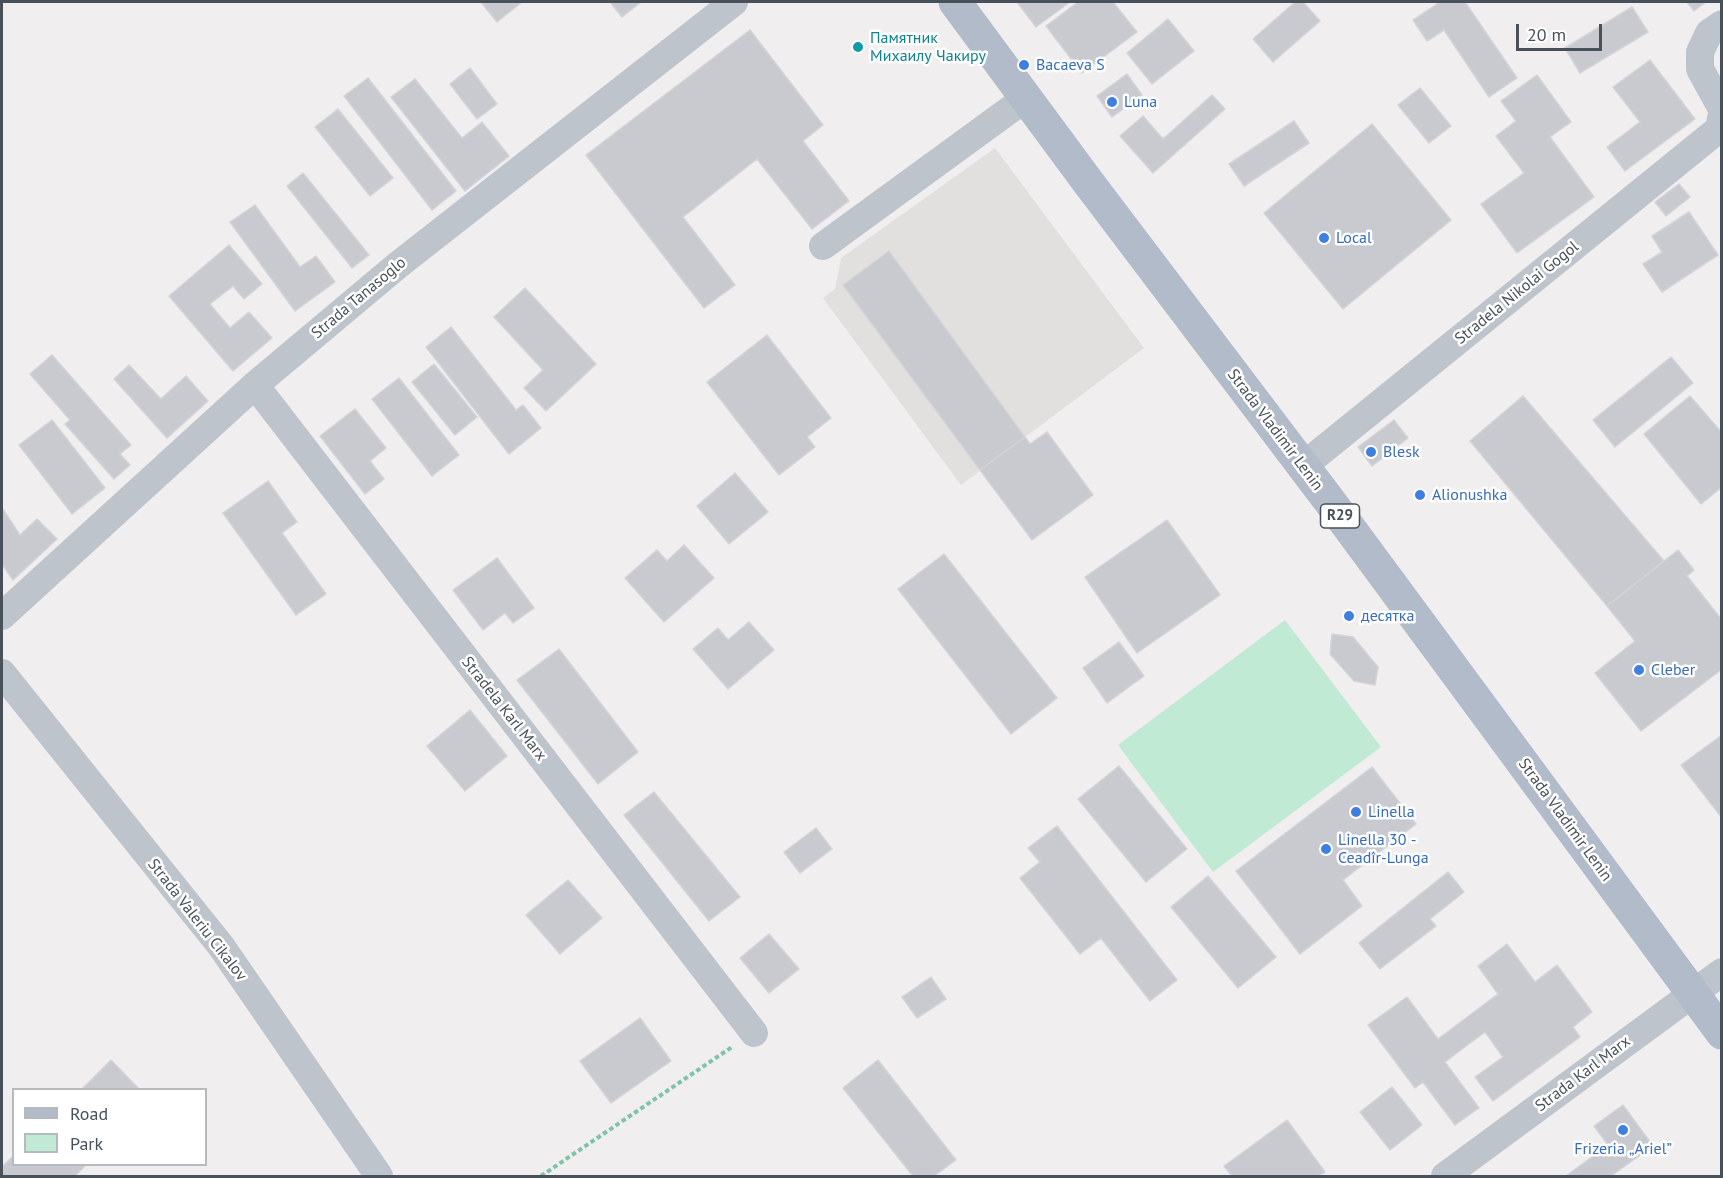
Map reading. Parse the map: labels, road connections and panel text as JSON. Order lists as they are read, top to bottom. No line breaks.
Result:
{"streets":{"main road":["Strada Vladimir Lenin","R29"],"street":["Stradela Nikolai Gogol","Strada Tanasoglo","Stradela Karl Marx","Strada Valeriu Cikalov","Strada Karl Marx"]},"crossings":[["Stradela Nikolai Gogol","Strada Vladimir Lenin"],["Strada Tanasoglo","Stradela Karl Marx"],["Strada Vladimir Lenin","Strada Karl Marx"]],"places":["Памятник Михаилу Чакиру","Bacaeva S","Luna","Local","Blesk","Alionushka","десятка","Cleber","Linella","Linella 30 - Ceadîr-Lunga","Frizeria „Ariel”"],"legend":["Road","Park"],"scale_bar":"20 m"}
